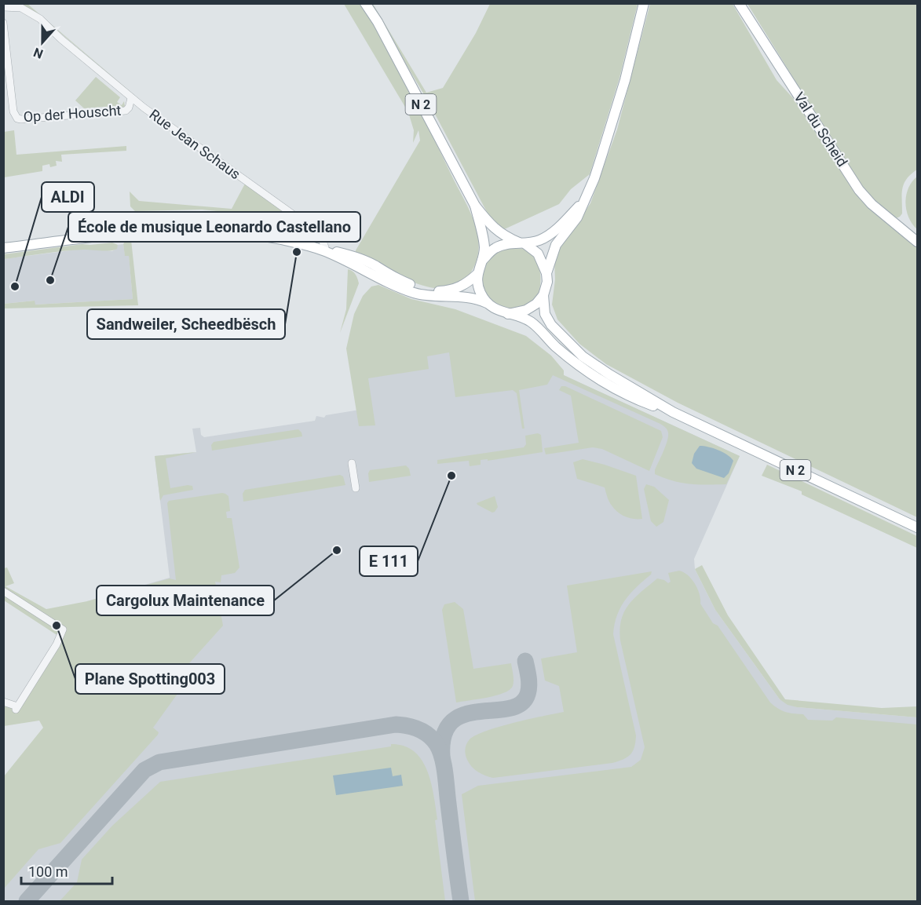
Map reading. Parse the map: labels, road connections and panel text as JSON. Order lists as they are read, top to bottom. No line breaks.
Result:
{"streets":{"main road":["N 2","Val du Scheid"],"street":["Op der Houscht","Rue Jean Schaus"]},"crossings":[["Op der Houscht","Rue Jean Schaus"]],"places":["Sandweiler, Scheedbësch","École de musique Leonardo Castellano","ALDI","E 111","Cargolux Maintenance","Plane Spotting003"],"scale_bar":"100 m","north":"bottom"}
